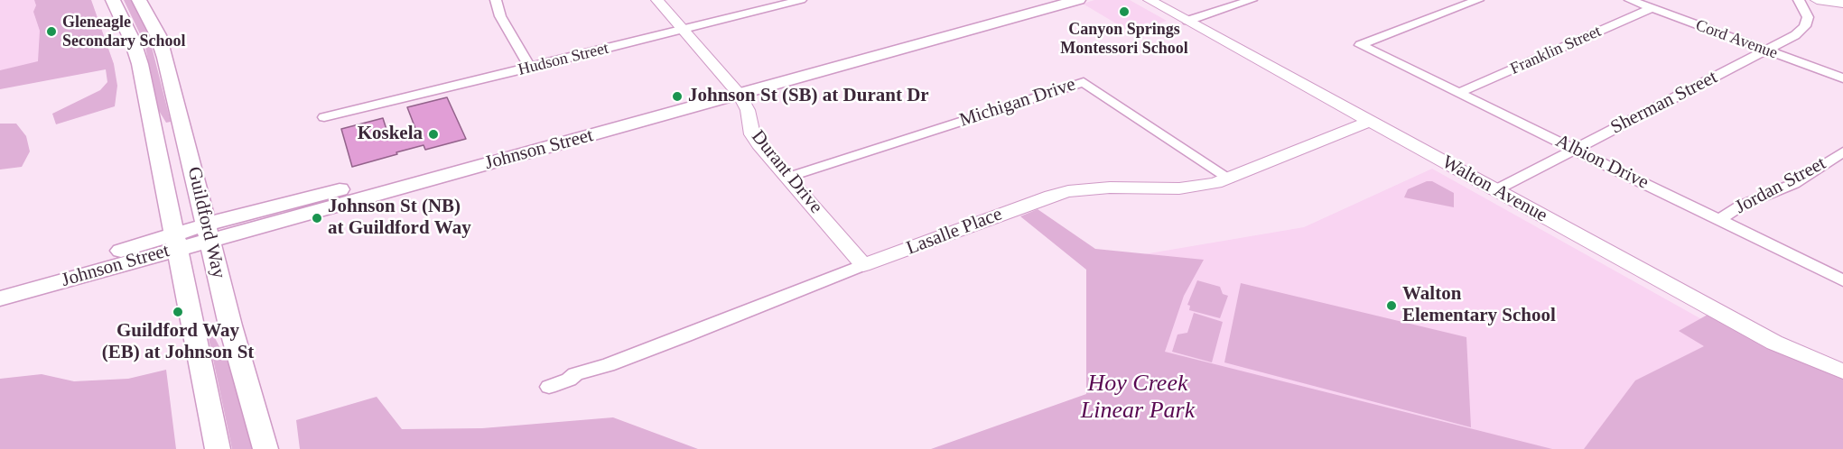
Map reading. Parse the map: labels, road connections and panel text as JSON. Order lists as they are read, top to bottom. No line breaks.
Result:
{"streets":{"main road":["Johnson Street","Guildford Way"],"street":["Cord Avenue","Franklin Street","Hudson Street","Michigan Drive","Sherman Street","Albion Drive","Durant Drive","Jordan Street","Walton Avenue","Lasalle Place"]},"crossings":[["Cord Avenue","Franklin Street"],["Cord Avenue","Sherman Street"],["Franklin Street","Albion Drive"],["Hudson Street","Durant Drive"],["Michigan Drive","Durant Drive"],["Michigan Drive","Lasalle Place"],["Sherman Street","Albion Drive"],["Sherman Street","Walton Avenue"],["Johnson Street","Durant Drive"],["Johnson Street","Guildford Way"],["Albion Drive","Jordan Street"],["Durant Drive","Lasalle Place"],["Walton Avenue","Lasalle Place"]],"parks":["Hoy Creek Linear Park"],"places":["Canyon Springs Montessori School","Gleneagle Secondary School","Johnson St (SB) at Durant Dr","Koskela","Johnson St (NB) at Guildford Way","Walton Elementary School","Guildford Way (EB) at Johnson St"]}
